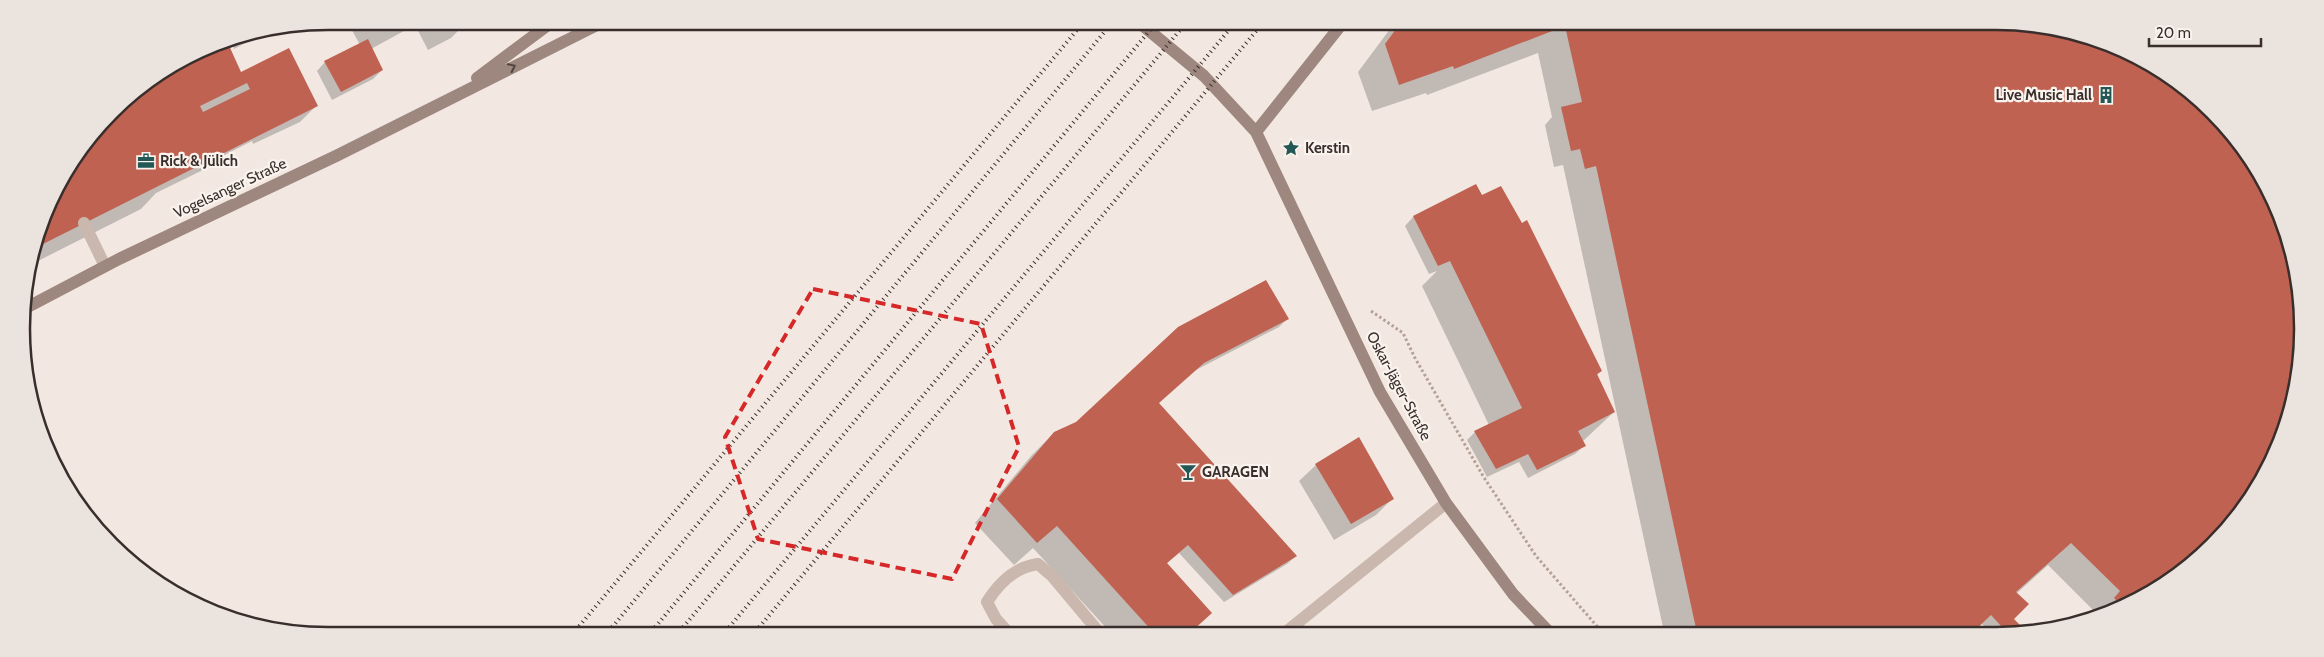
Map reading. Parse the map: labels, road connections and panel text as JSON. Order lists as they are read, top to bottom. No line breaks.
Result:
{"streets":{"street":["Vogelsanger Straße","Oskar-Jäger-Straße"]},"places":{"building":["Live Music Hall"],"place":["Kerstin"],"office":["Rick & Jülich"],"bar":["GARAGEN"]},"scale_bar":"20 m"}
